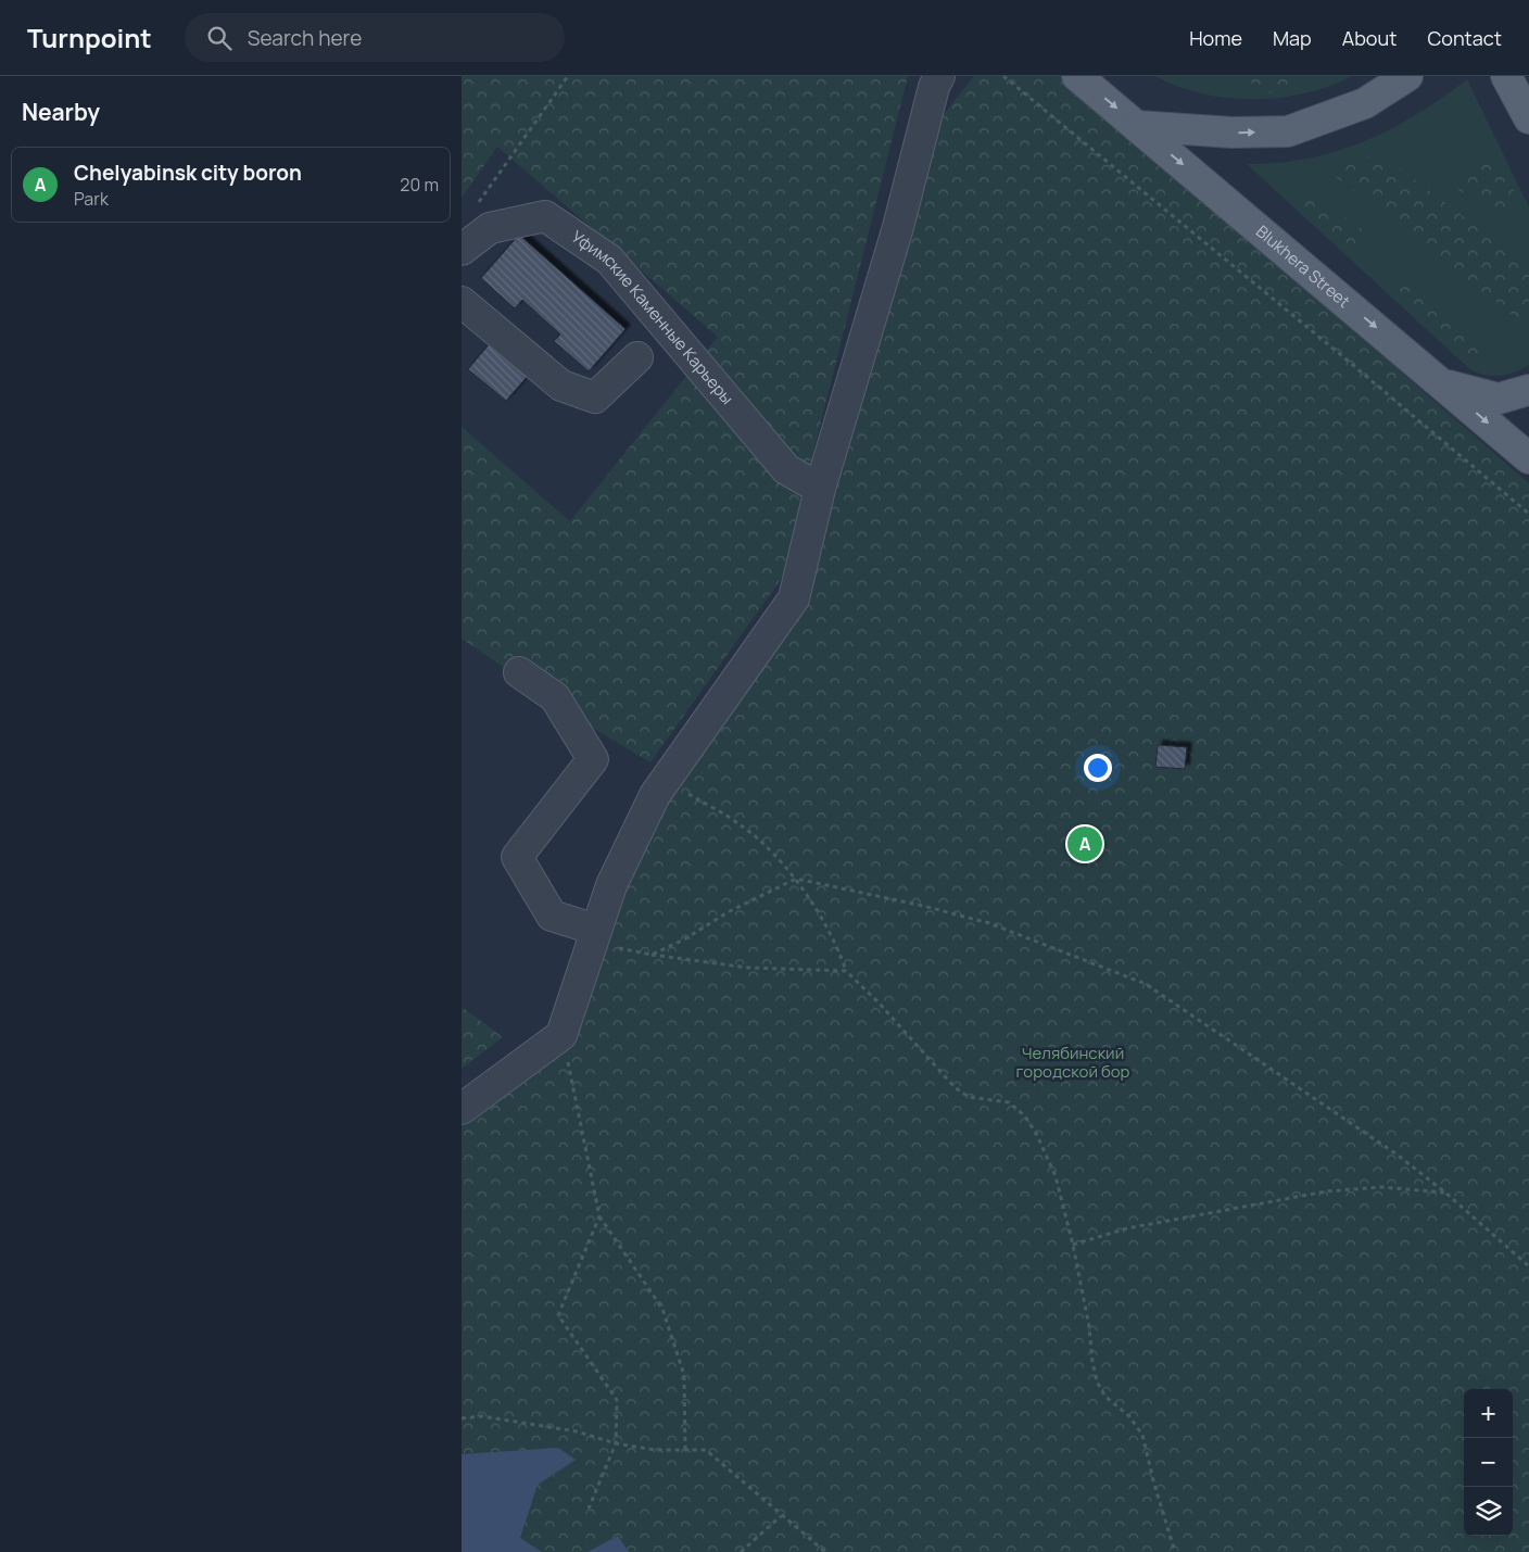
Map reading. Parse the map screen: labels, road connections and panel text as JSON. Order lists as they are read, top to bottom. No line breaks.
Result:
{"streets":{"main road":["Blukhera Street"],"street":["Уфимские Каменные Карьеры"]},"one_way":["Blukhera Street"],"parks":["Челябинский городской бор"],"page":{"header":"Turnpoint","search":"Search here","nav":["Home","Map","About","Contact"],"heading":"Nearby","list":[{"mark":"A","name":"Chelyabinsk city boron","note":"Park","value":"20 m"}],"pins":"A","map_buttons":["+","−"]}}
